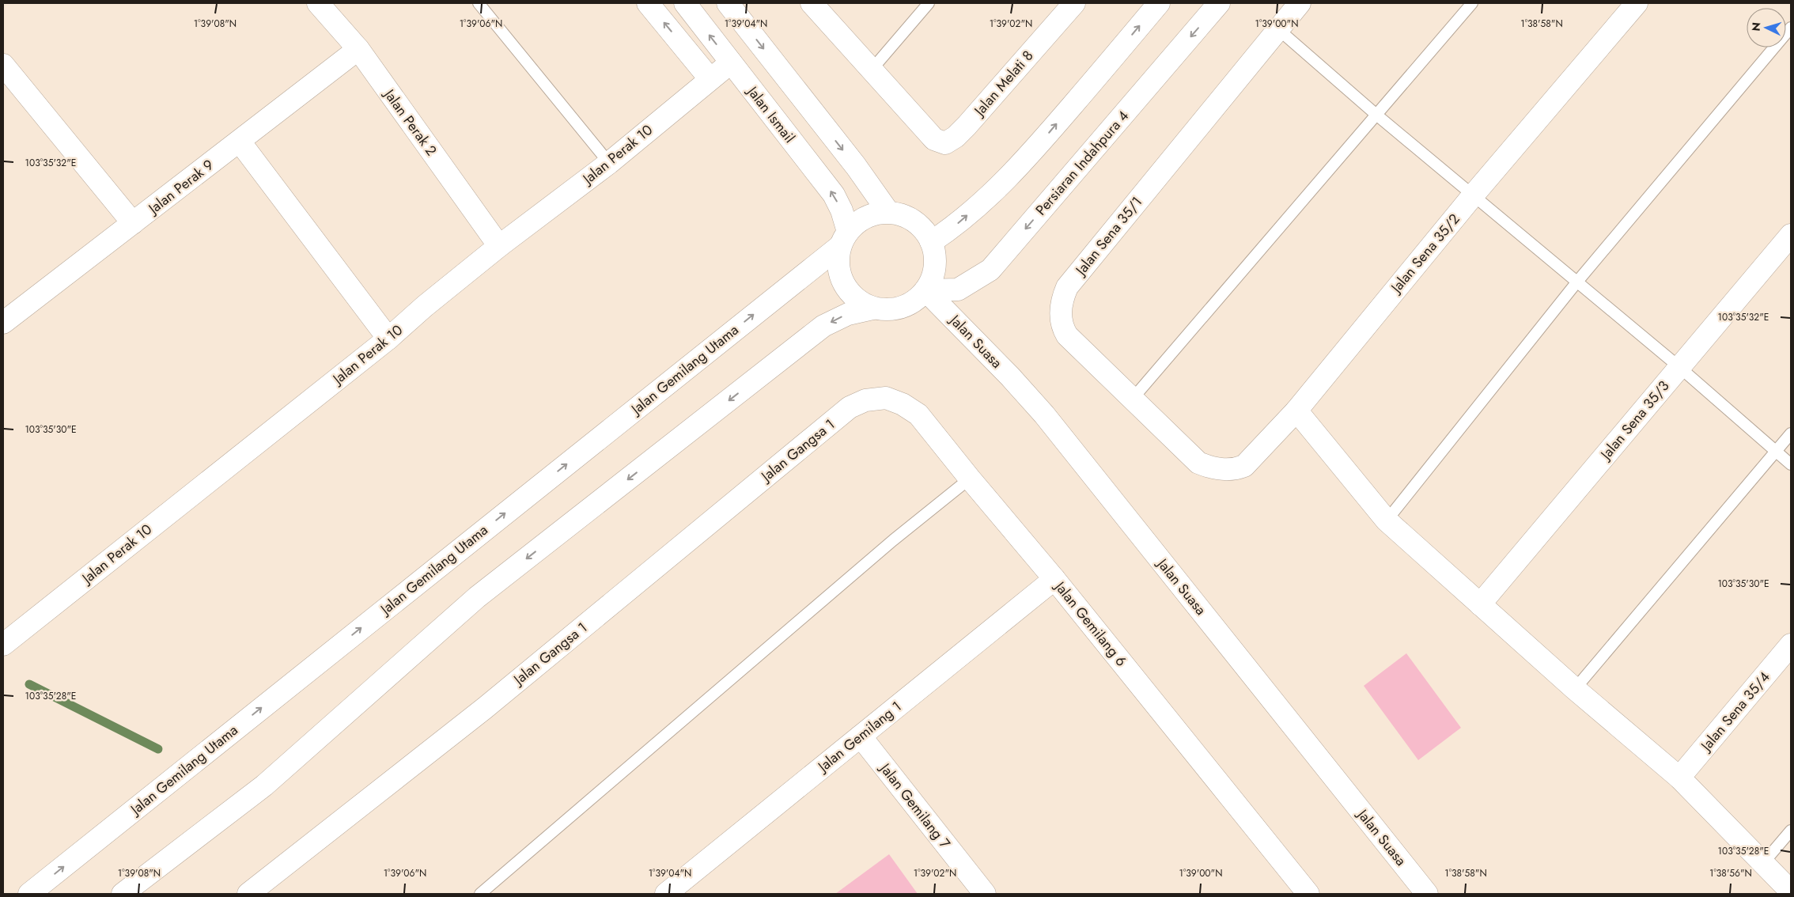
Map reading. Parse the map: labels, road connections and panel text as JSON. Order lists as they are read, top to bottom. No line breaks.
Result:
{"streets":{"street":["Jalan Melati 8","Jalan Ismail","Jalan Perak 2","Jalan Perak 10","Persiaran Indahpura 4","Jalan Perak 9","Jalan Sena 35/1","Jalan Sena 35/2","Jalan Suasa","Jalan Gemilang Utama","Jalan Sena 35/3","Jalan Gangsa 1","Jalan Gemilang 6","Jalan Sena 35/4","Jalan Gemilang 1","Jalan Gemilang 7"]},"crossings":[["Jalan Ismail","Jalan Perak 10"],["Jalan Ismail","Persiaran Indahpura 4"],["Jalan Ismail","Jalan Suasa"],["Jalan Ismail","Jalan Gemilang Utama"],["Jalan Perak 2","Jalan Perak 10"],["Jalan Perak 2","Jalan Perak 9"],["Persiaran Indahpura 4","Jalan Suasa"],["Persiaran Indahpura 4","Jalan Gemilang Utama"],["Jalan Sena 35/1","Jalan Sena 35/2"],["Jalan Suasa","Jalan Gemilang Utama"],["Jalan Gangsa 1","Jalan Gemilang 6"],["Jalan Gemilang 6","Jalan Gemilang 1"],["Jalan Gemilang 1","Jalan Gemilang 7"]],"north":"left","coordinates":["1°39'08\"N","1°39'06\"N","1°39'04\"N","1°39'02\"N","1°39'00\"N","1°38'58\"N","103°35'32\"E","103°35'30\"E","103°35'28\"E","1°38'56\"N"]}
